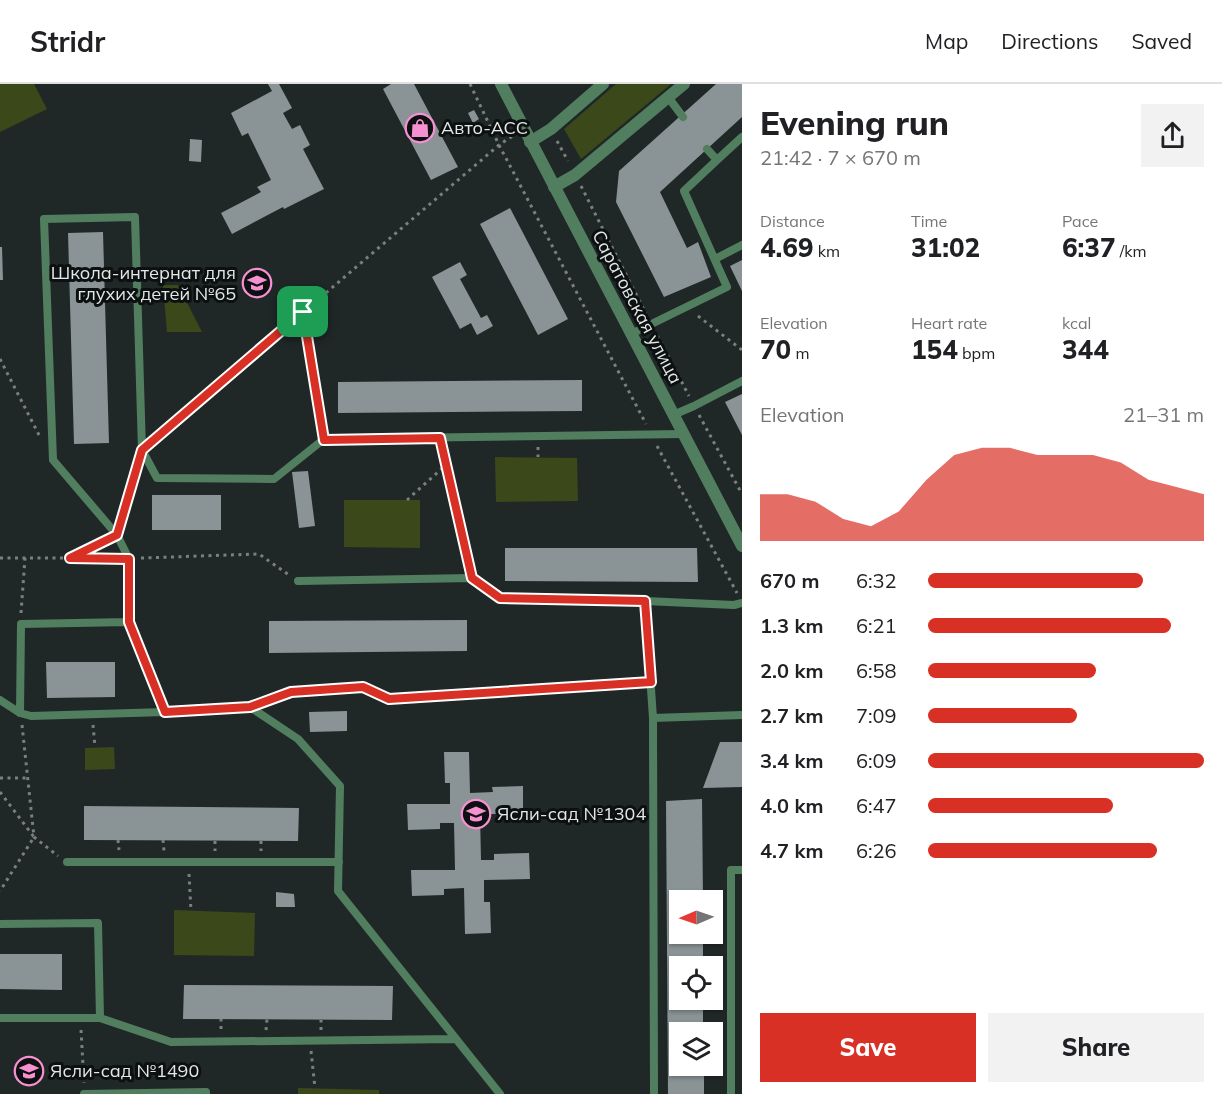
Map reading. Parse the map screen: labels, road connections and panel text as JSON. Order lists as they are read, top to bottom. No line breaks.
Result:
{"streets":{"street":["Саратовская улица"]},"places":{"shop":["Авто-АСС"],"school or university":["Школа-интернат для глухих детей №65","Ясли-сад №1304","Ясли-сад №1490"]},"north":"left","page":{"header":"Stridr","nav":["Map","Directions","Saved"],"heading":["Evening run","21:42 · 7 × 670 m"],"stats":[["Distance","4.69 km"],["Time","31:02"],["Pace","6:37 /km"],["Elevation","70 m"],["Heart rate","154 bpm"],["kcal","344"]],"chart":["Elevation","21–31 m"],"list":[{"name":"670 m","note":"6:32"},{"name":"1.3 km","note":"6:21"},{"name":"2.0 km","note":"6:58"},{"name":"2.7 km","note":"7:09"},{"name":"3.4 km","note":"6:09"},{"name":"4.0 km","note":"6:47"},{"name":"4.7 km","note":"6:26"}],"buttons":["Save","Share"]}}
